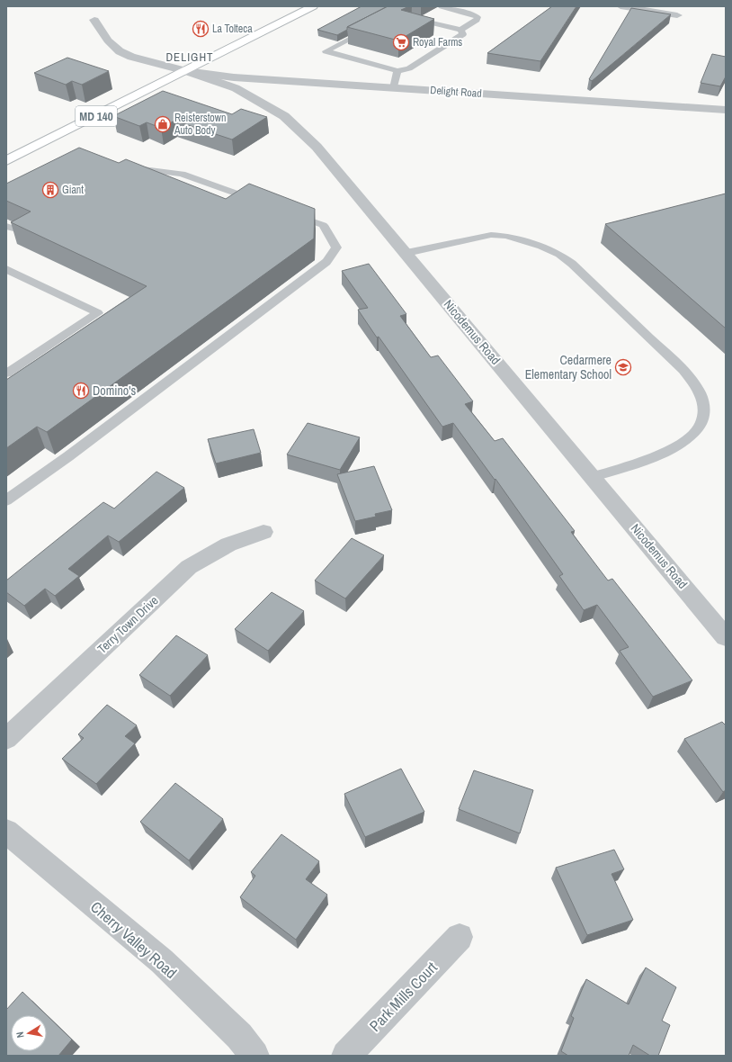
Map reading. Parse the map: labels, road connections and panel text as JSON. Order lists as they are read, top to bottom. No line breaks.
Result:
{"streets":{"main road":["MD 140"],"street":["Delight Road","Nicodemus Road","Terry Town Drive","Cherry Valley Road","Park Mills Court"]},"crossings":[["Delight Road","MD 140"],["Delight Road","Nicodemus Road"],["MD 140","Nicodemus Road"]],"districts":["DELIGHT"],"places":{"restaurant":["La Tolteca","Domino's"],"supermarket":["Royal Farms"],"shop":["Reisterstown Auto Body"],"building":["Giant"],"school or university":["Cedarmere Elementary School"]},"north":"left"}
